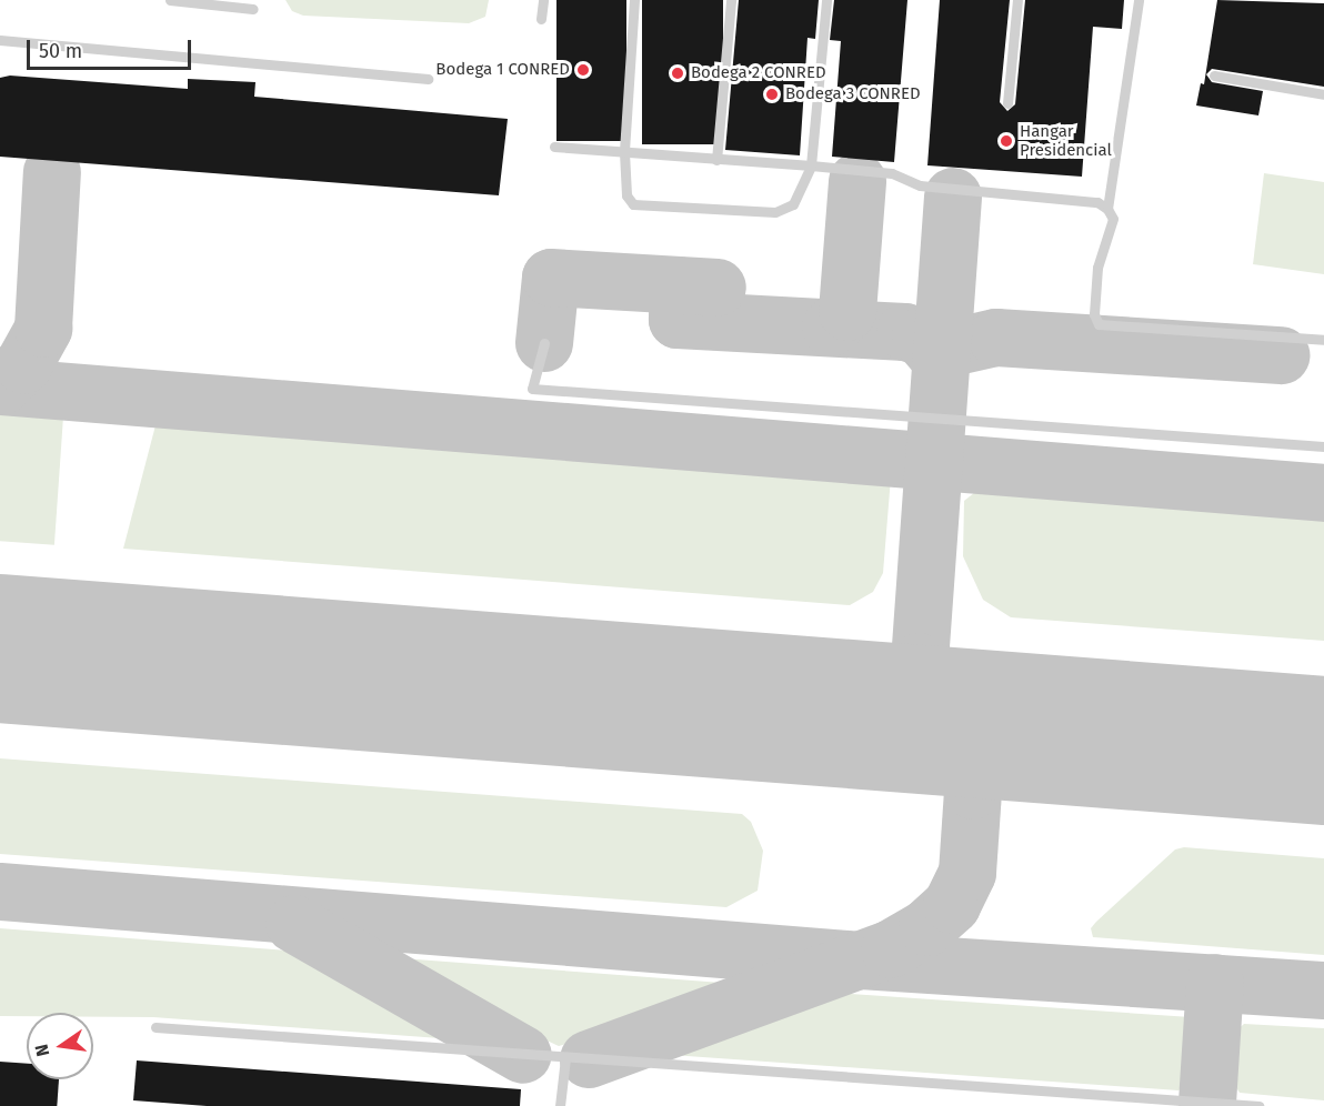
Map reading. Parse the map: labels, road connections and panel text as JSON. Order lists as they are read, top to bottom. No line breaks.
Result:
{"places":["Bodega 1 CONRED","Bodega 2 CONRED","Bodega 3 CONRED","Hangar Presidencial"],"scale_bar":"50 m","north":"left"}
